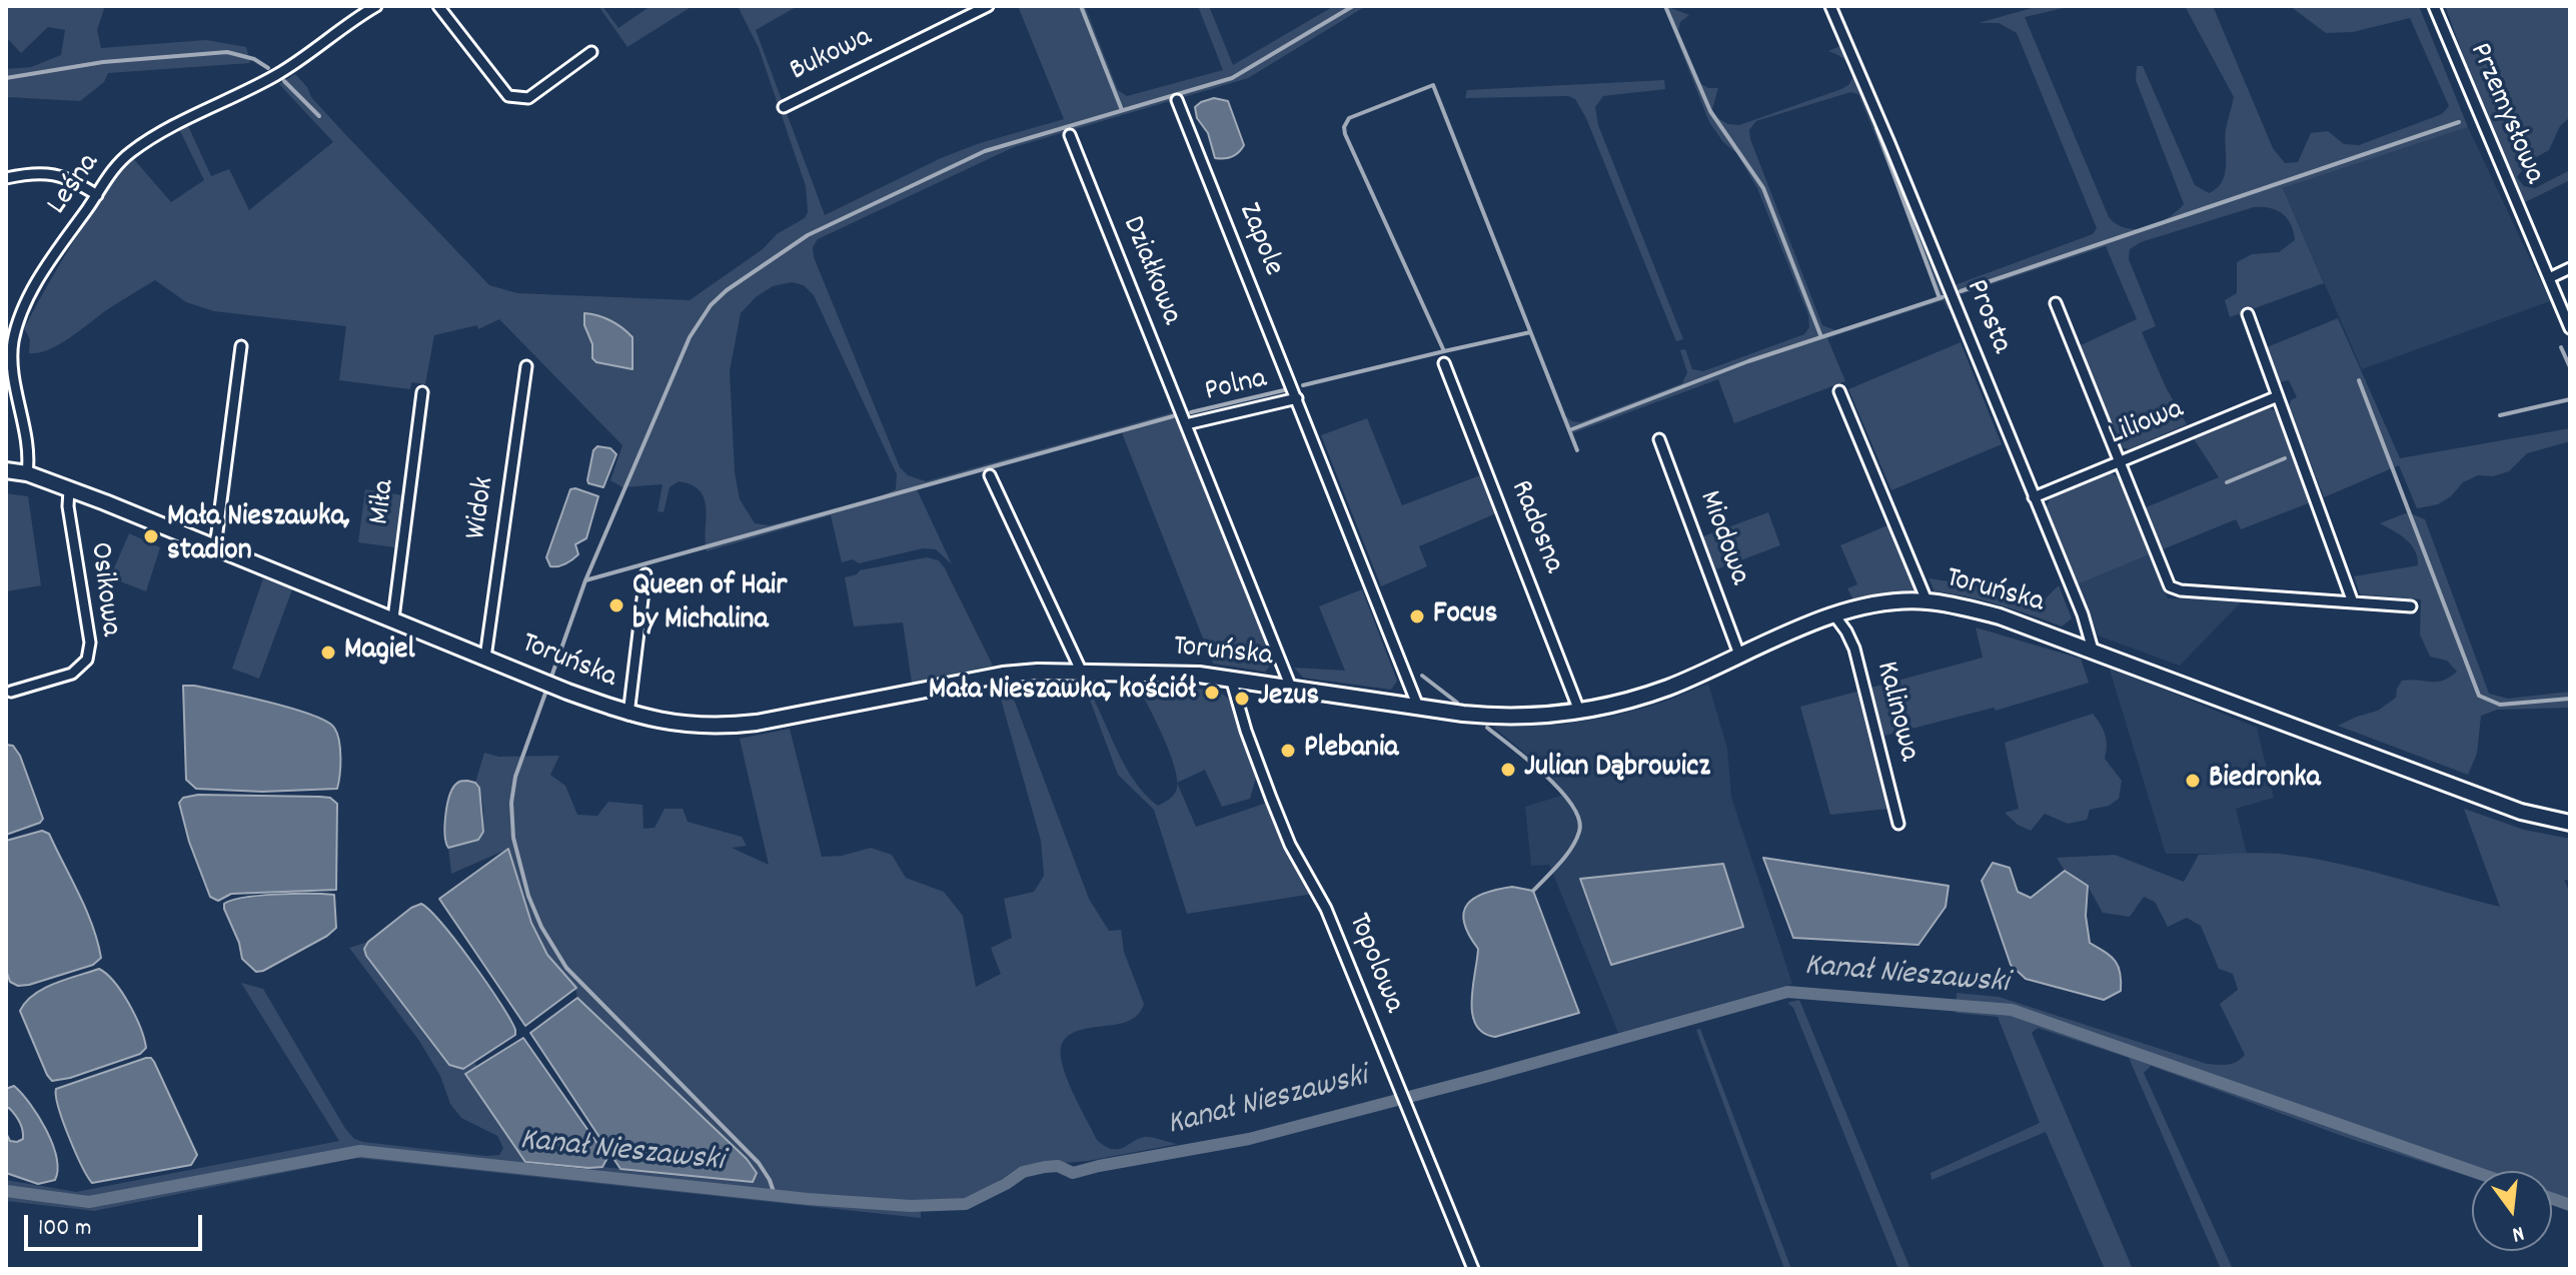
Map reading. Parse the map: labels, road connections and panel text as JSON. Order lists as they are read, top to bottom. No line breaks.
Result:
{"streets":{"main road":["Toruńska"],"street":["Bukowa","Przemysłowa","Leśna","Zapole","Działkowa","Prosta","Polna","Liliowa","Miła","Widok","Radosna","Miodowa","Osikowa","Kalinowa","Topolowa"]},"crossings":[["Leśna","Toruńska"],["Zapole","Polna"],["Działkowa","Polna"],["Prosta","Liliowa"],["Prosta","Toruńska"],["Polna","Toruńska"],["Miła","Toruńska"],["Widok","Toruńska"],["Radosna","Toruńska"],["Miodowa","Toruńska"],["Osikowa","Toruńska"],["Toruńska","Kalinowa"],["Toruńska","Topolowa"]],"water":["Kanał Nieszawski"],"places":["Mała Nieszawka, stadion","Queen of Hair by Michalina","Focus","Magiel","Mała Nieszawka, kościół","Jezus","Plebania","Julian Dąbrowicz","Biedronka"],"scale_bar":"100 m","north":"bottom"}
